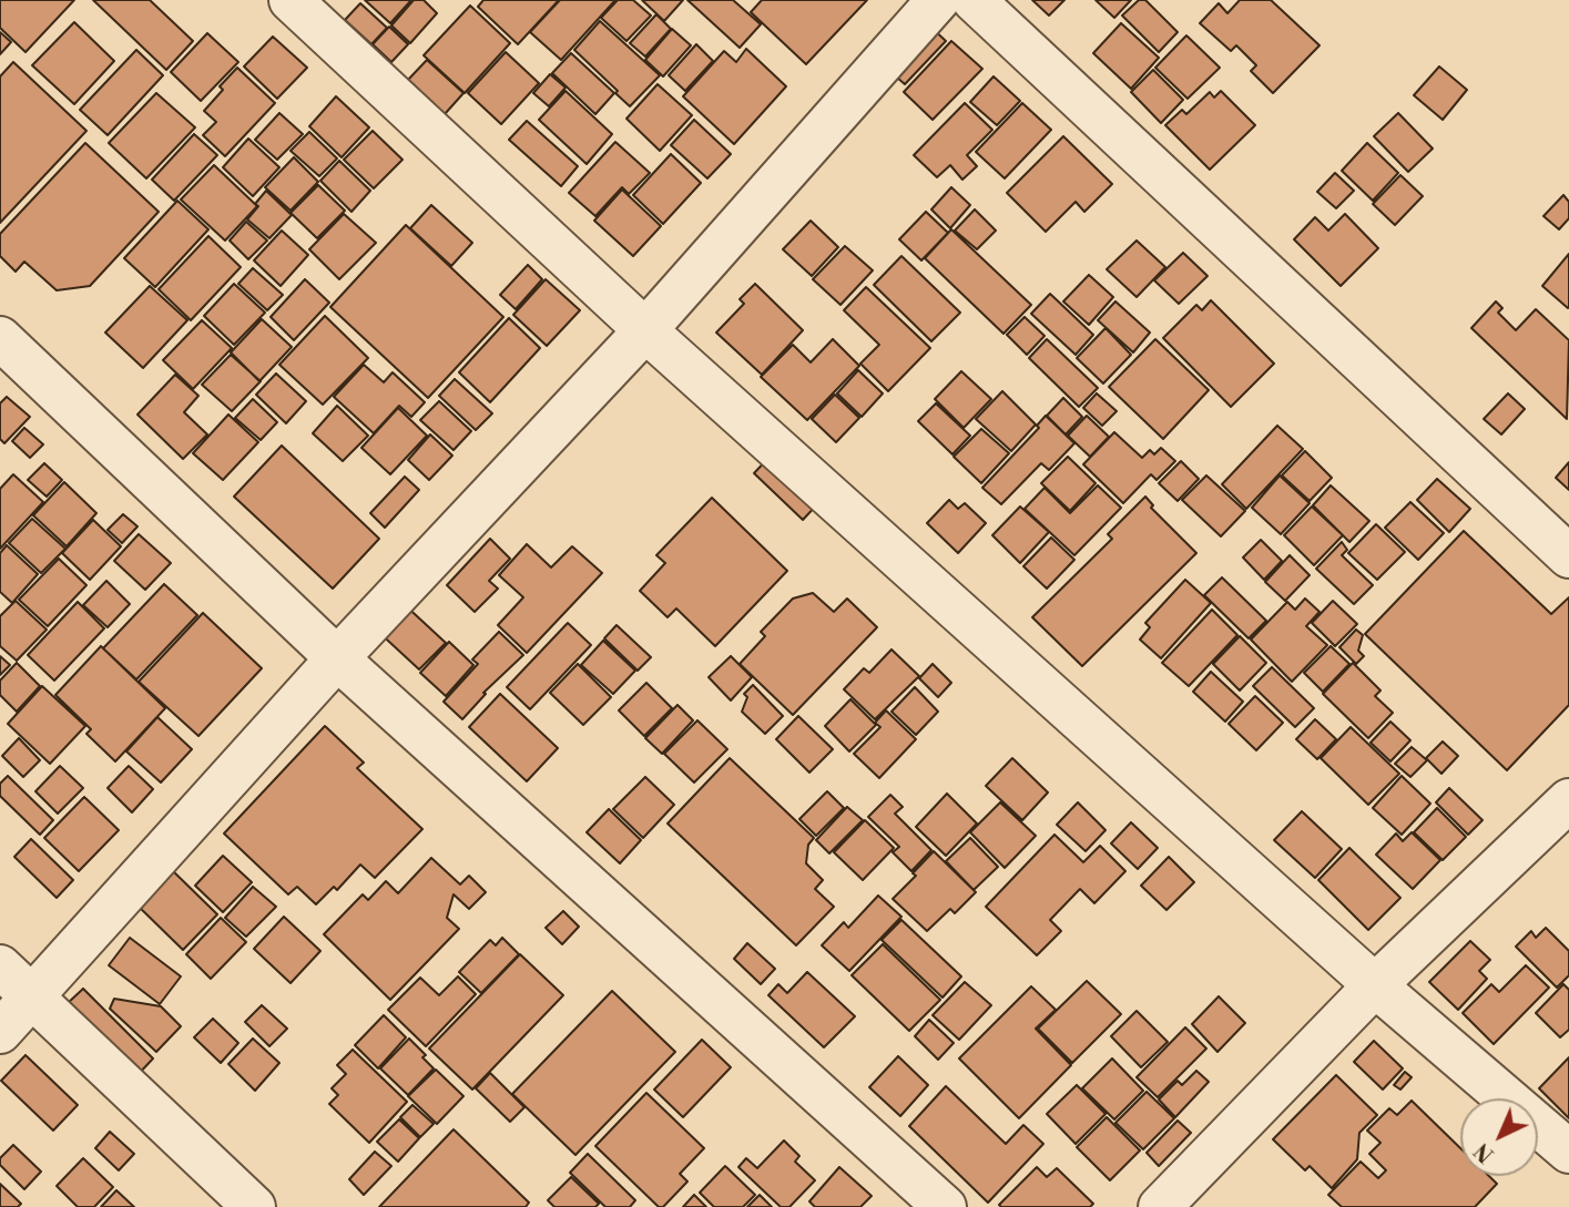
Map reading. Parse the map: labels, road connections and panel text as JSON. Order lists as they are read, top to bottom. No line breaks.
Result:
{"north":"bottom left"}
